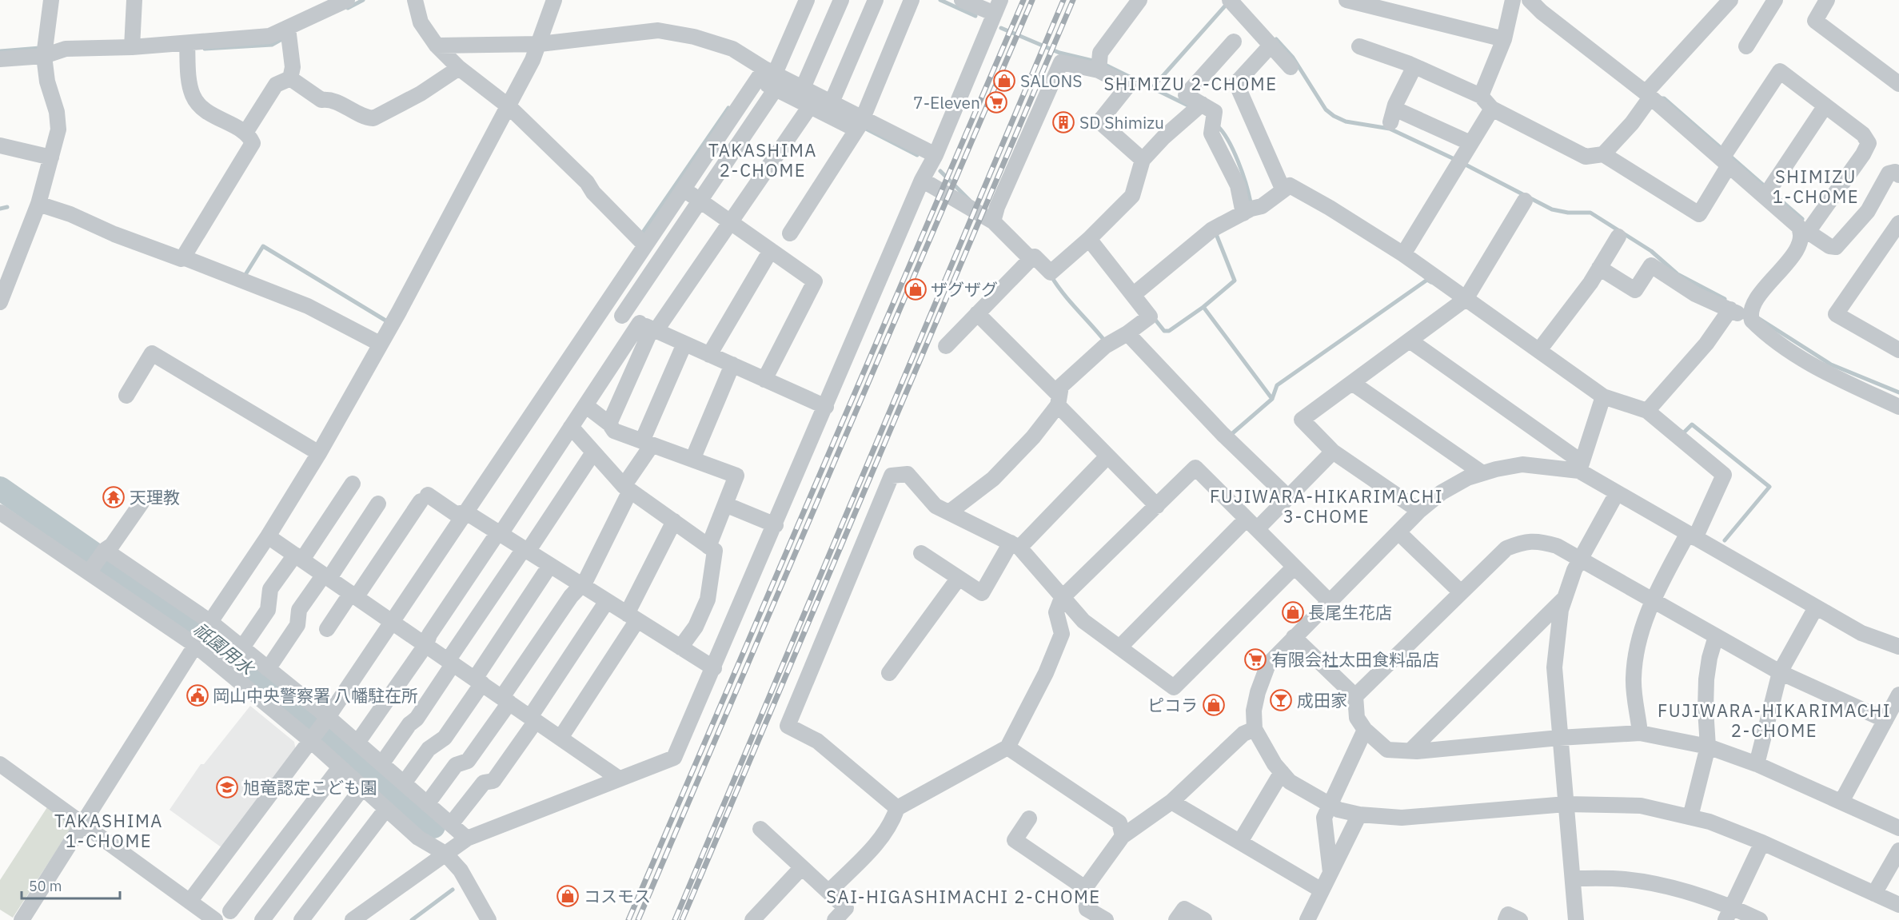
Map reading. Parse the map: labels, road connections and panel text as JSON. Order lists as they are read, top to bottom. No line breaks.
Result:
{"districts":["SHIMIZU 2-CHOME","TAKASHIMA 2-CHOME","SHIMIZU 1-CHOME","FUJIWARA-HIKARIMACHI 3-CHOME","FUJIWARA-HIKARIMACHI 2-CHOME","TAKASHIMA 1-CHOME","SAI-HIGASHIMACHI 2-CHOME"],"water":["祇園用水"],"places":{"shop":["SALONS","ザグザグ","長尾生花店","ピコラ","コスモス"],"supermarket":["7-Eleven","有限会社太田食料品店"],"building":["SD Shimizu"],"temple":["天理教"],"public building":["岡山中央警察署 八幡駐在所"],"bar":["成田家"],"school or university":["旭竜認定こども園"]},"scale_bar":"50 m"}
